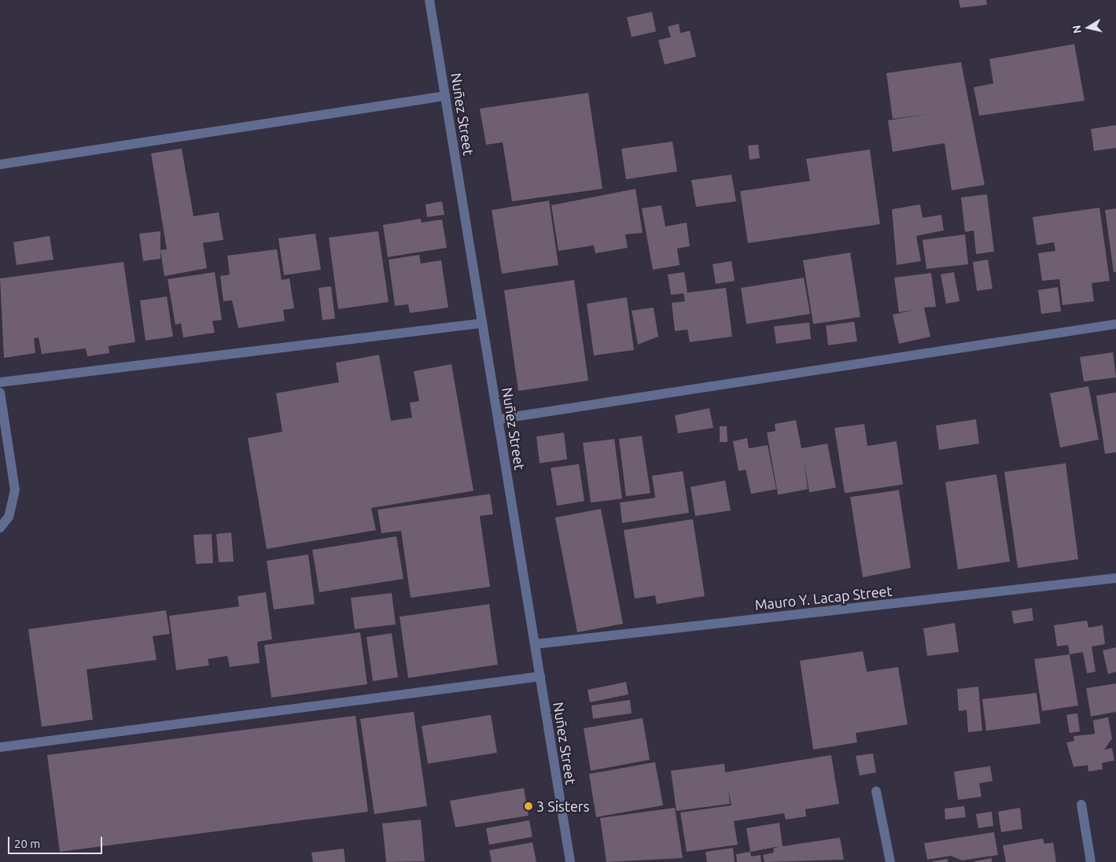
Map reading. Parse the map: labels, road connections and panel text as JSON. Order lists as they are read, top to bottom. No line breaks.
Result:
{"streets":{"street":["Nuñez Street","Mauro Y. Lacap Street"]},"crossings":[["Nuñez Street","Mauro Y. Lacap Street"]],"places":["3 Sisters"],"scale_bar":"20 m","north":"left"}
